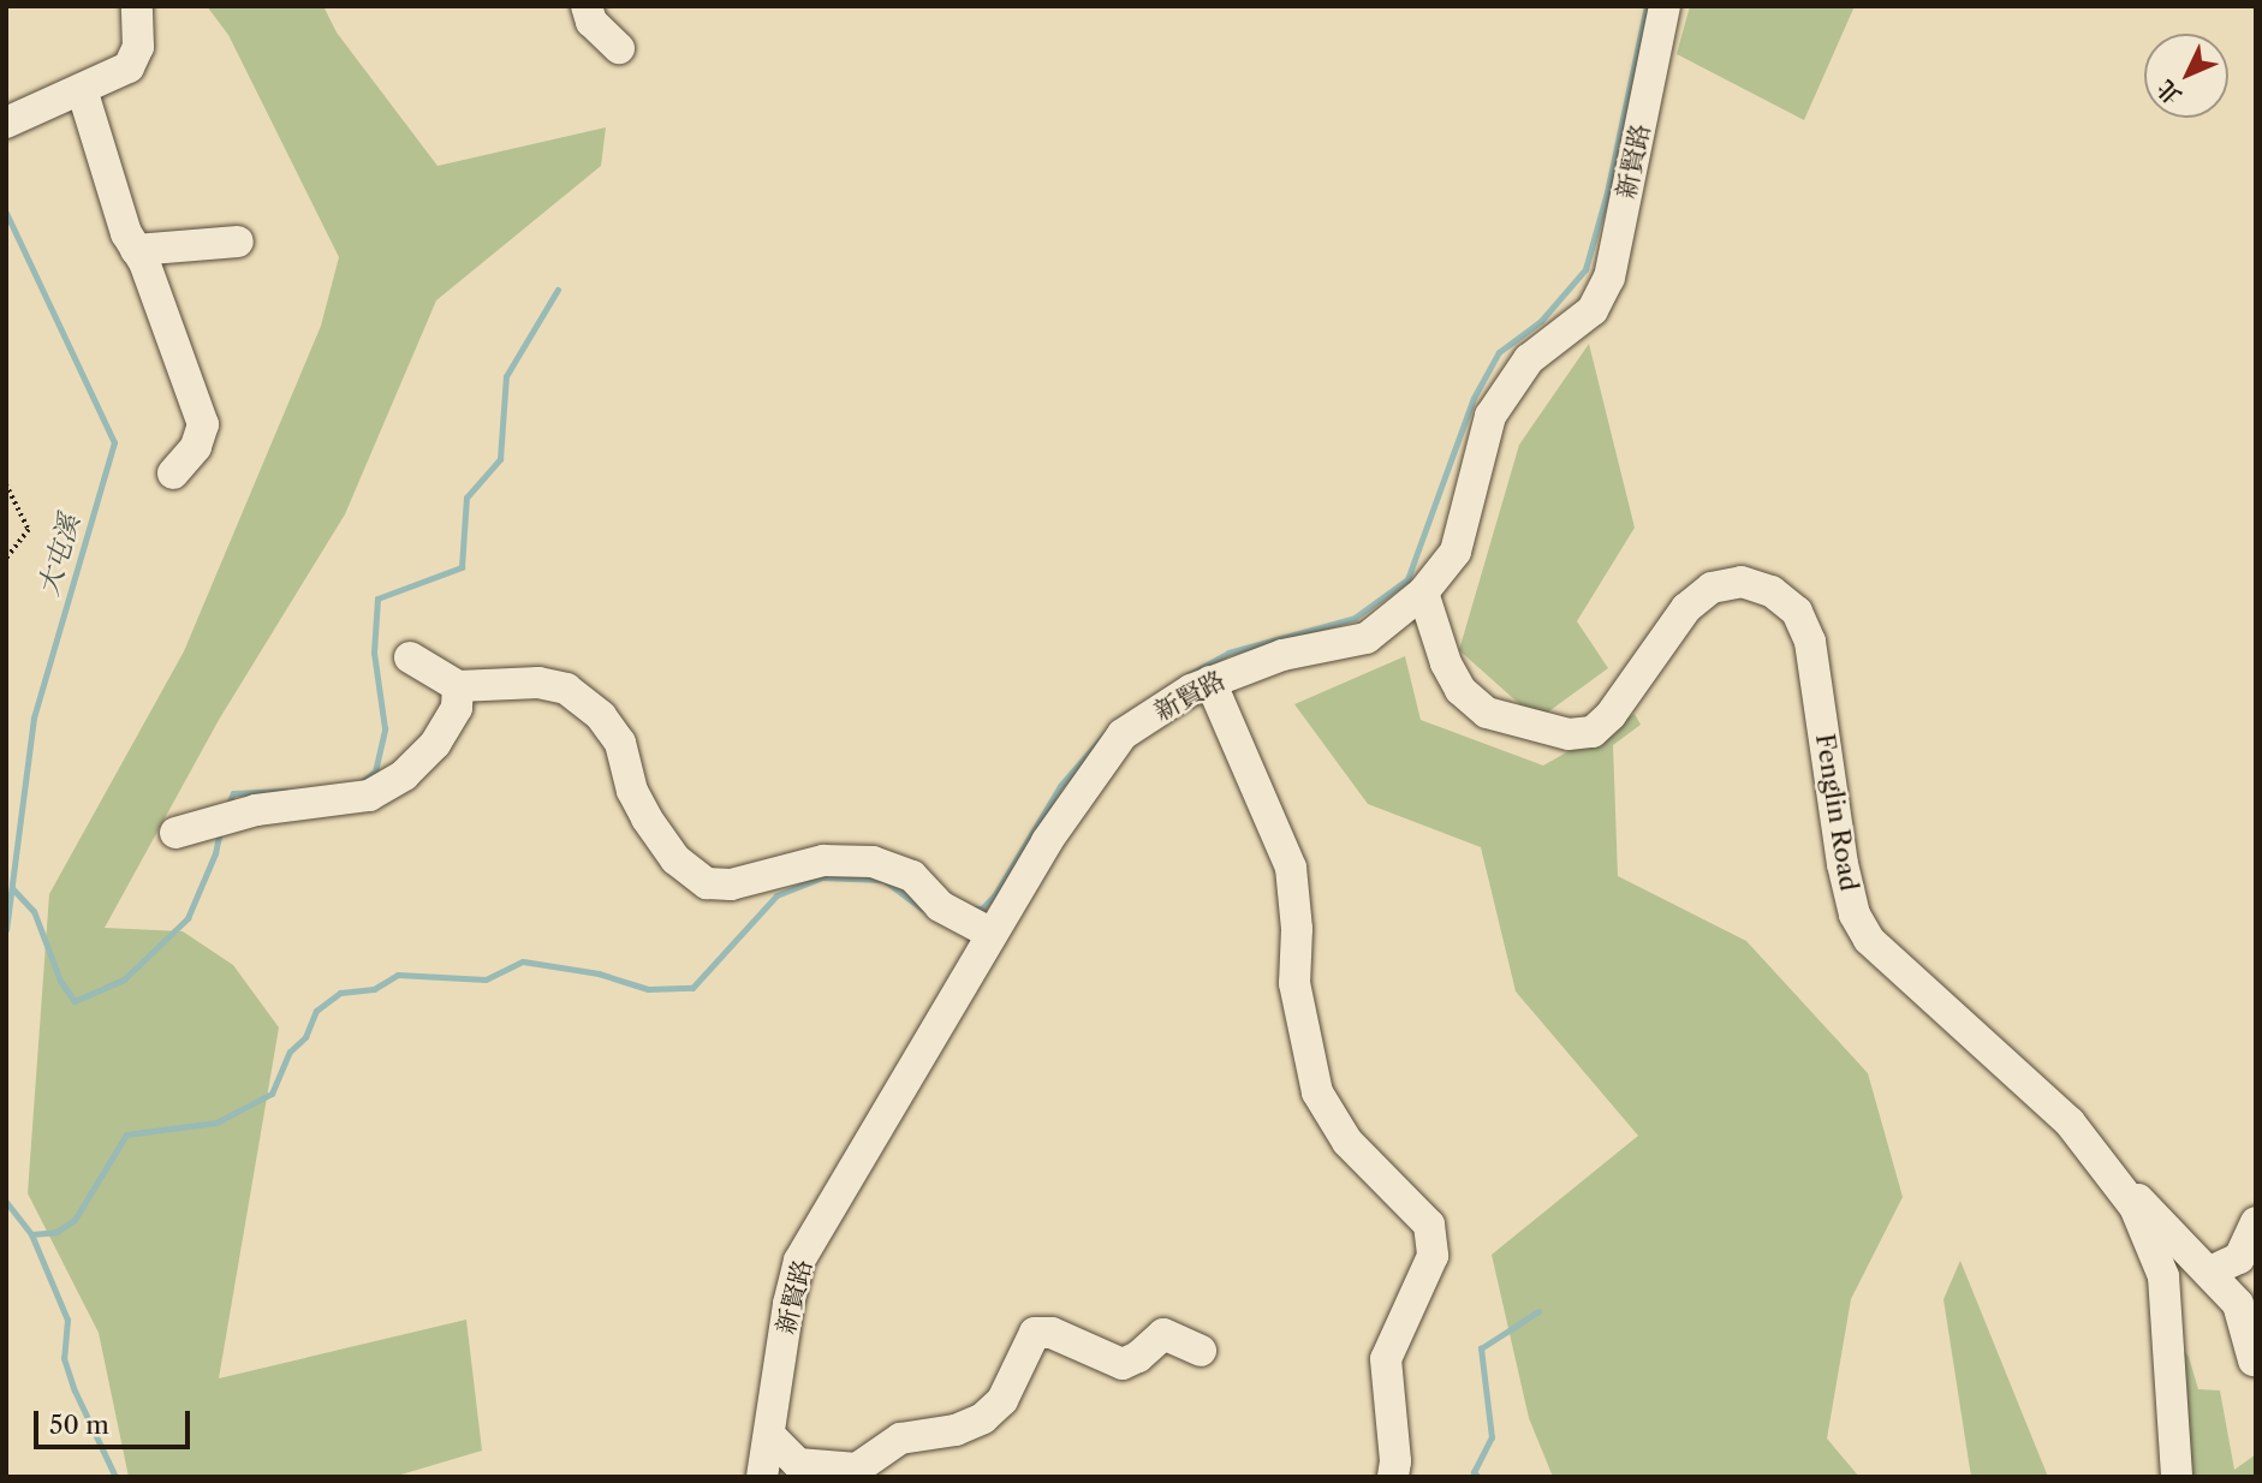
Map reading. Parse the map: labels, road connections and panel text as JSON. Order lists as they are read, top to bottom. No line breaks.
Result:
{"streets":{"street":["新賢路","Fenglin Road"]},"crossings":[["新賢路","Fenglin Road"]],"water":["大屯溪"],"scale_bar":"50 m","north":"bottom left"}
